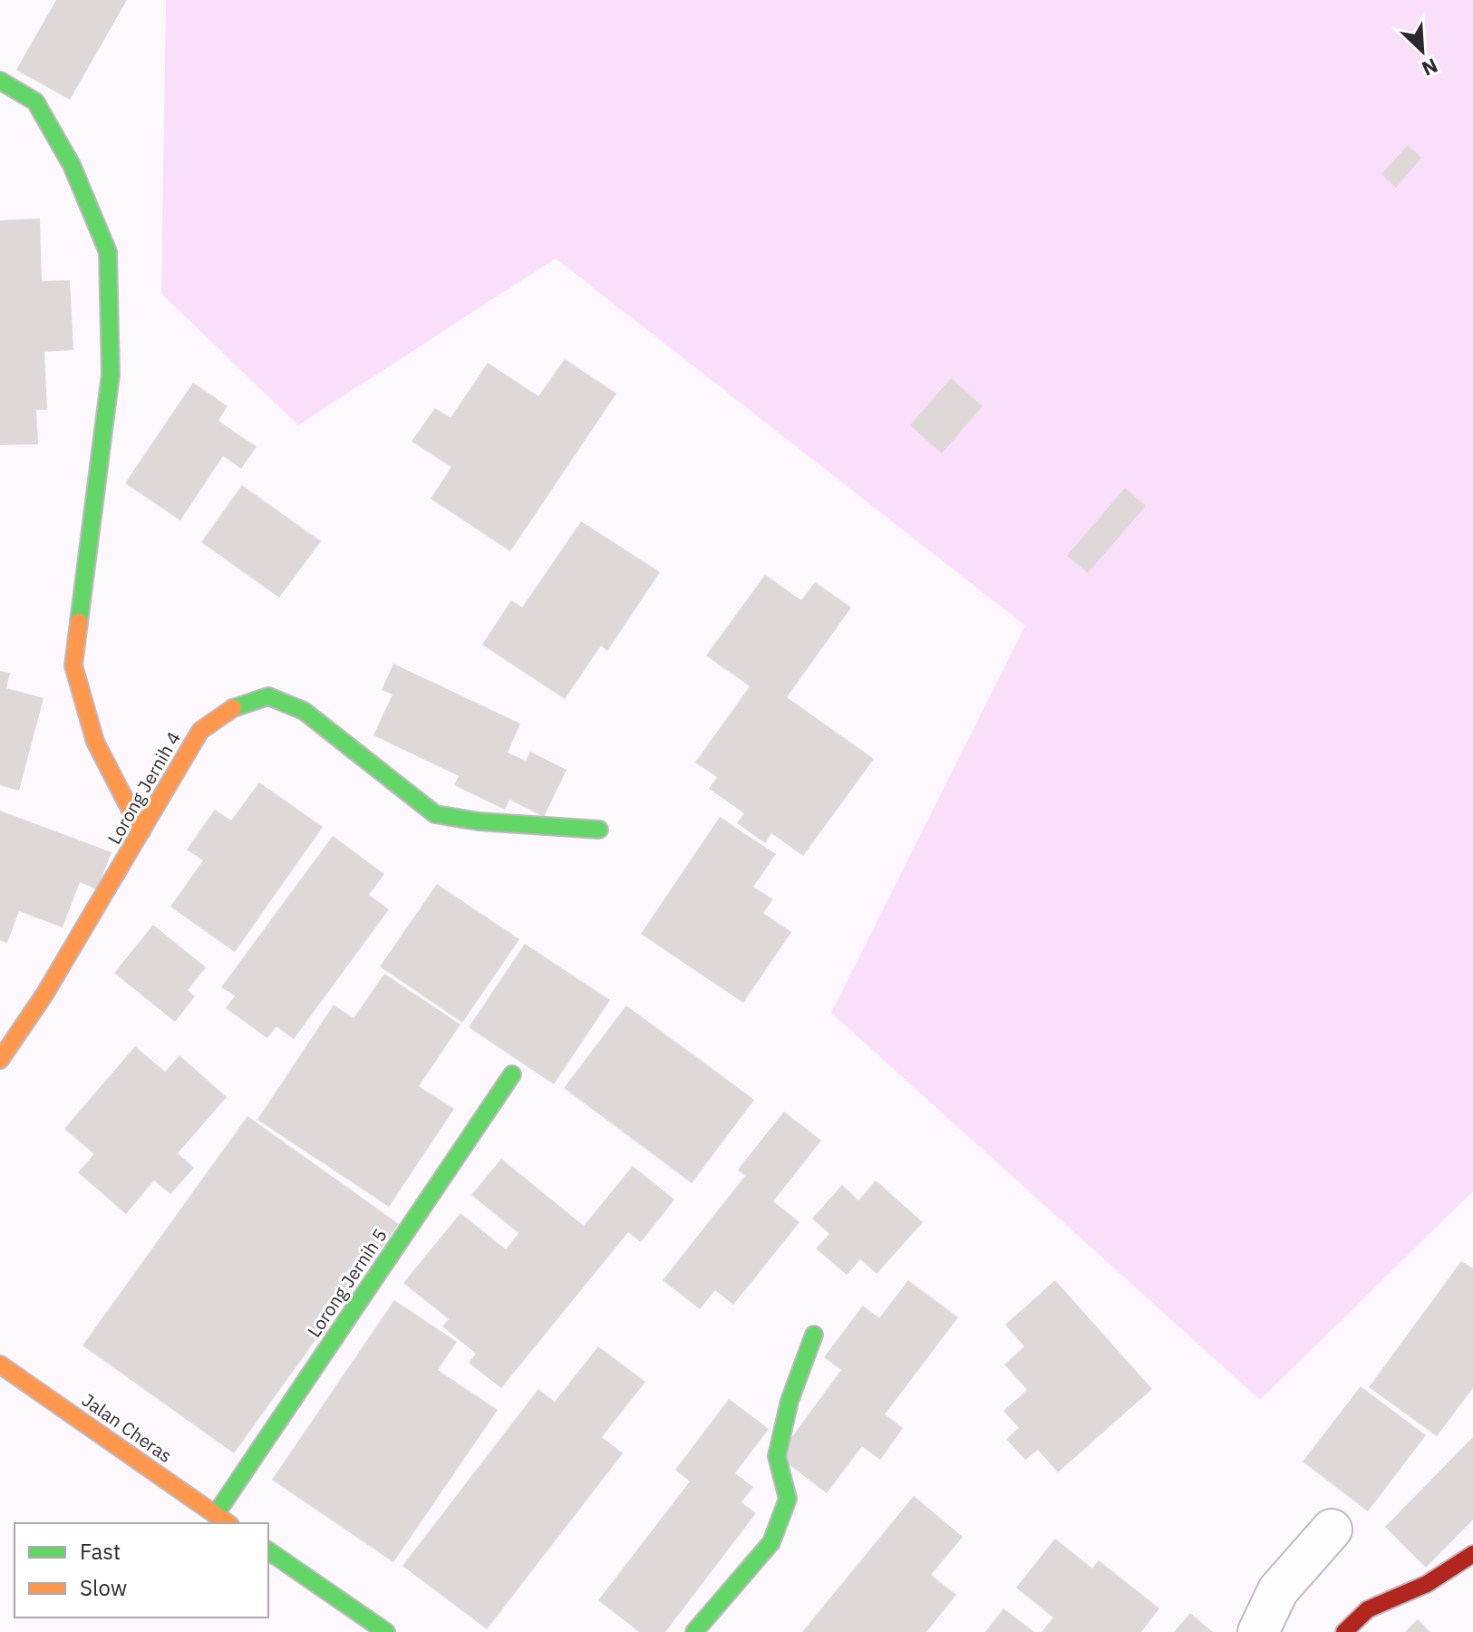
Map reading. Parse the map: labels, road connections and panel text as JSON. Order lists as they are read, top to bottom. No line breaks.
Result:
{"streets":{"street":["Lorong Jernih 4","Lorong Jernih 5","Jalan Cheras"]},"crossings":[["Lorong Jernih 5","Jalan Cheras"]],"legend":["Fast","Slow"],"north":"bottom right"}
